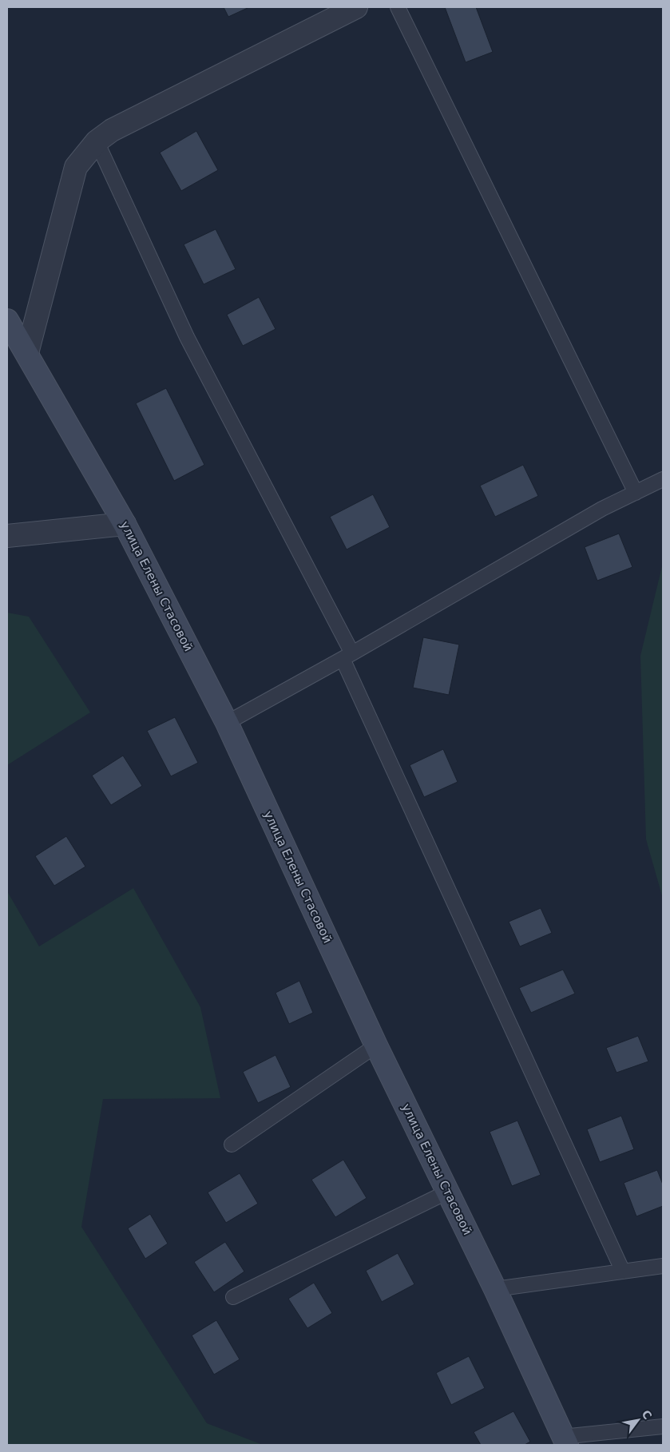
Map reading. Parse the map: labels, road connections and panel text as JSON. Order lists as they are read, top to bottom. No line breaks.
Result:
{"streets":{"main road":["улица Елены Стасовой"]},"north":"top right"}
